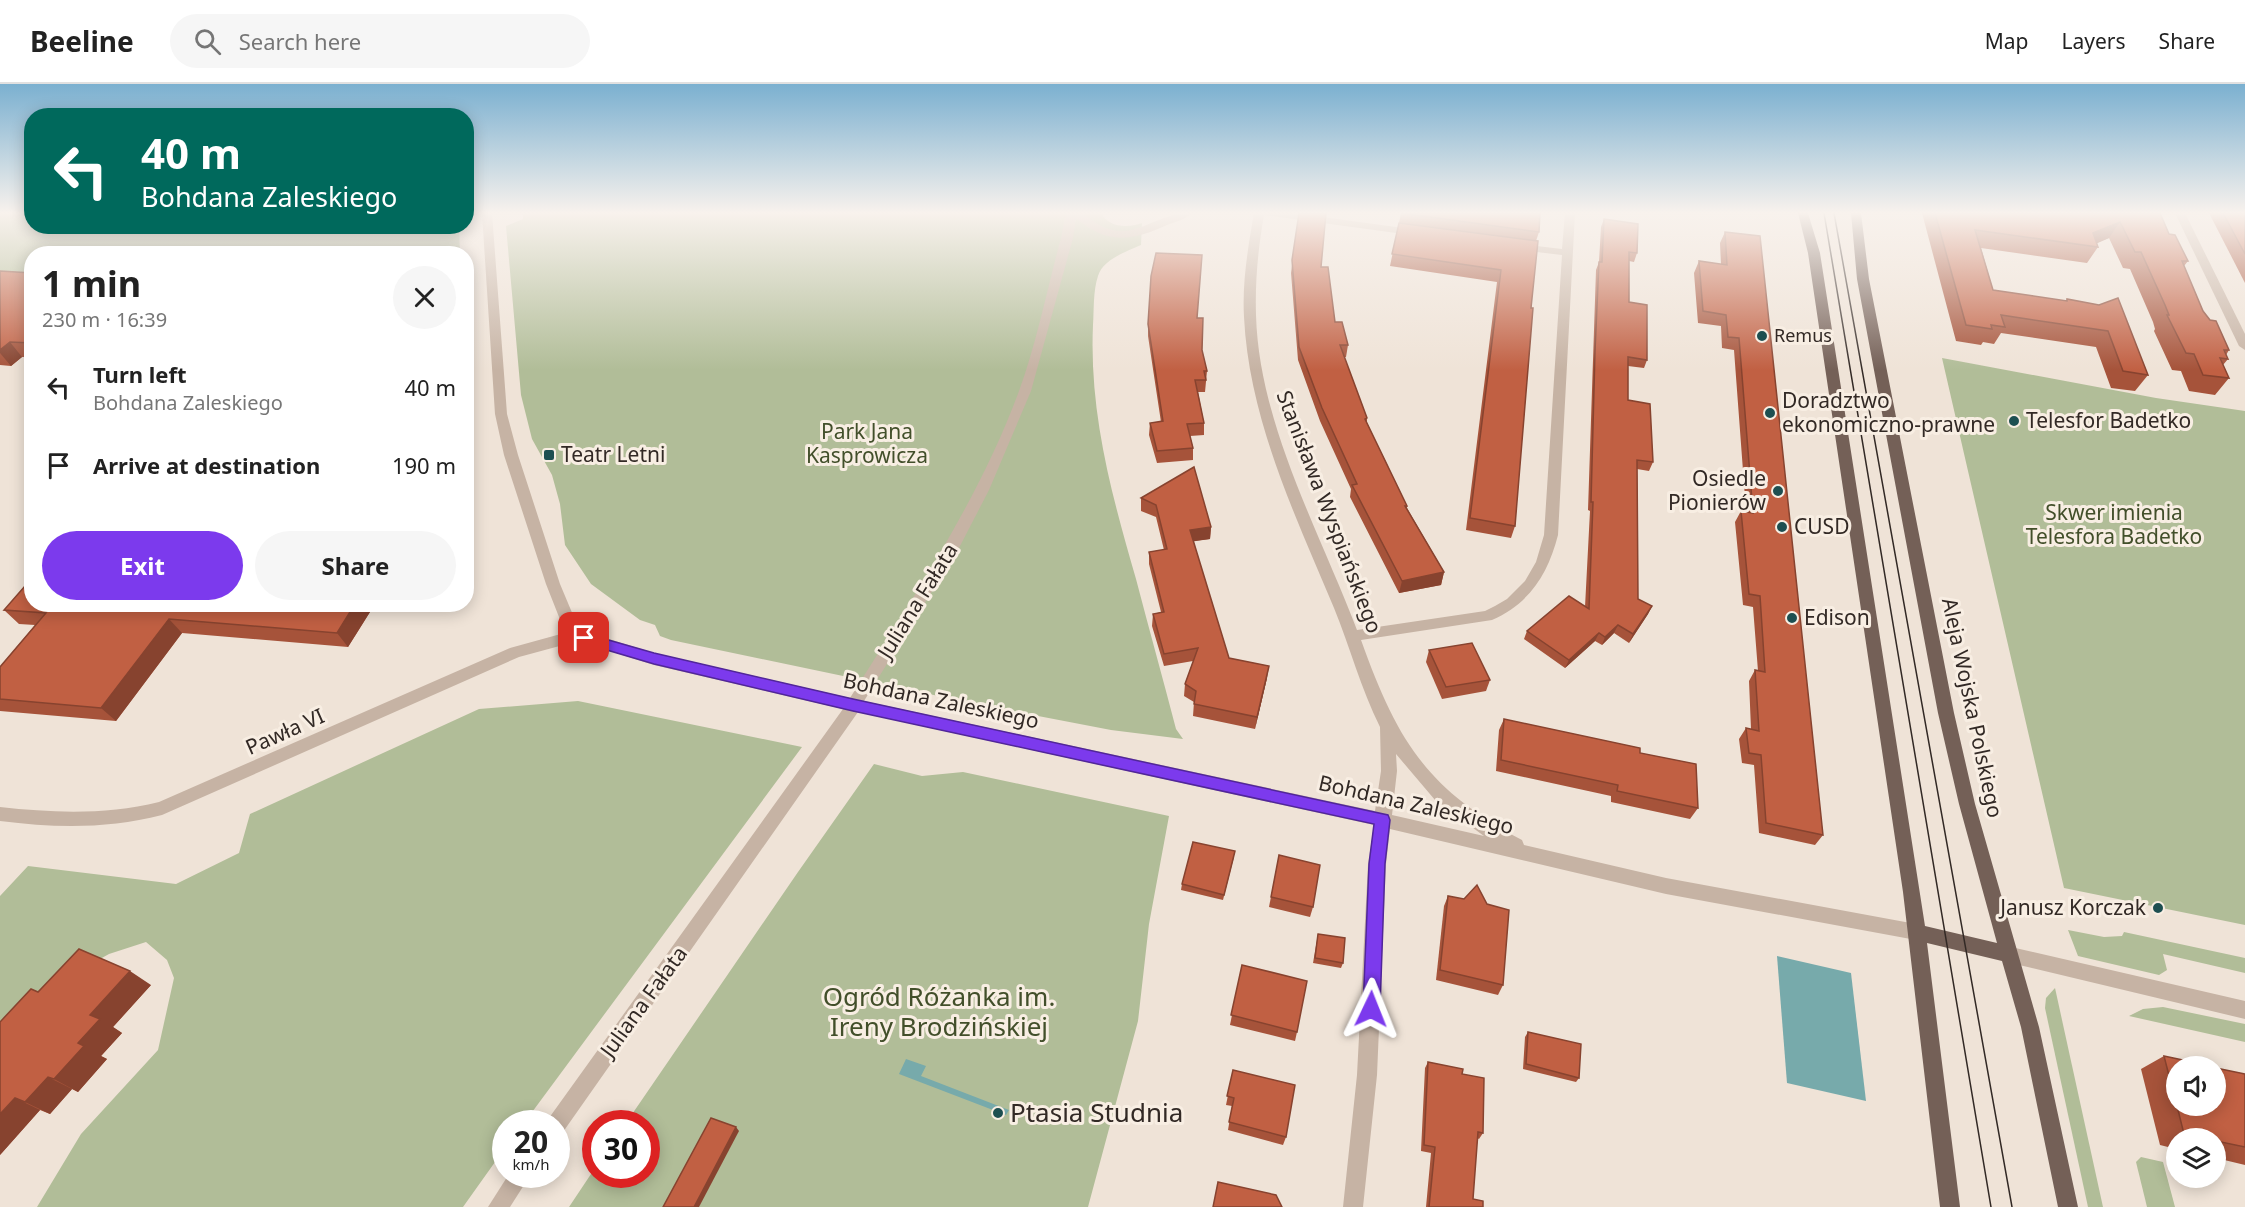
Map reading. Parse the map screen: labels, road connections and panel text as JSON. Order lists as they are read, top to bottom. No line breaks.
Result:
{"streets":{"main road":["Bohdana Zaleskiego","Aleja Wojska Polskiego"],"street":["Stanisława Wyspiańskiego","Juliana Fałata","Pawła VI"]},"crossings":[["Stanisława Wyspiańskiego","Bohdana Zaleskiego"],["Juliana Fałata","Bohdana Zaleskiego"],["Bohdana Zaleskiego","Aleja Wojska Polskiego"],["Bohdana Zaleskiego","Pawła VI"]],"parks":["Park Jana Kasprowicza","Skwer imienia Telesfora Badetko","Ogród Różanka im. Ireny Brodzińskiej"],"places":{"other":["Remus","Doradztwo ekonomiczno-prawne","Telesfor Badetko","Osiedle Pionierów","CUSD","Edison","Janusz Korczak","Ptasia Studnia"],"transit":["Teatr Letni"]},"page":{"header":"Beeline","search":"Search here","nav":["Map","Layers","Share"],"turn":["40 m","Bohdana Zaleskiego"],"heading":["1 min","230 m · 16:39"],"list":[{"name":"Turn left","note":"Bohdana Zaleskiego","value":"40 m"},{"name":"Arrive at destination","value":"190 m"}],"buttons":["Exit","Share"],"speed":"20 km/h","limit":"30"}}
